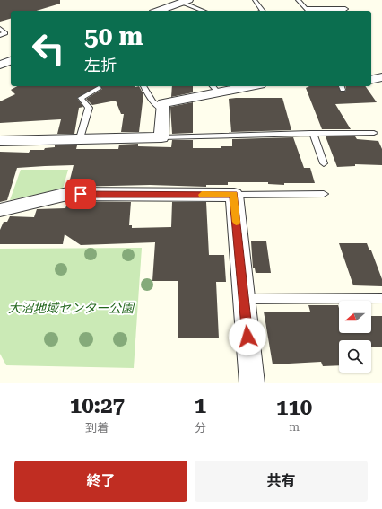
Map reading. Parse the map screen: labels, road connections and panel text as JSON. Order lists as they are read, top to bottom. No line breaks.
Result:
{"parks":["大沼地域センター公園"],"north":"left","page":{"turn":["50 m","左折"],"eta":["10:27","到着","1","分","110","m"],"buttons":["終了","共有"]}}
